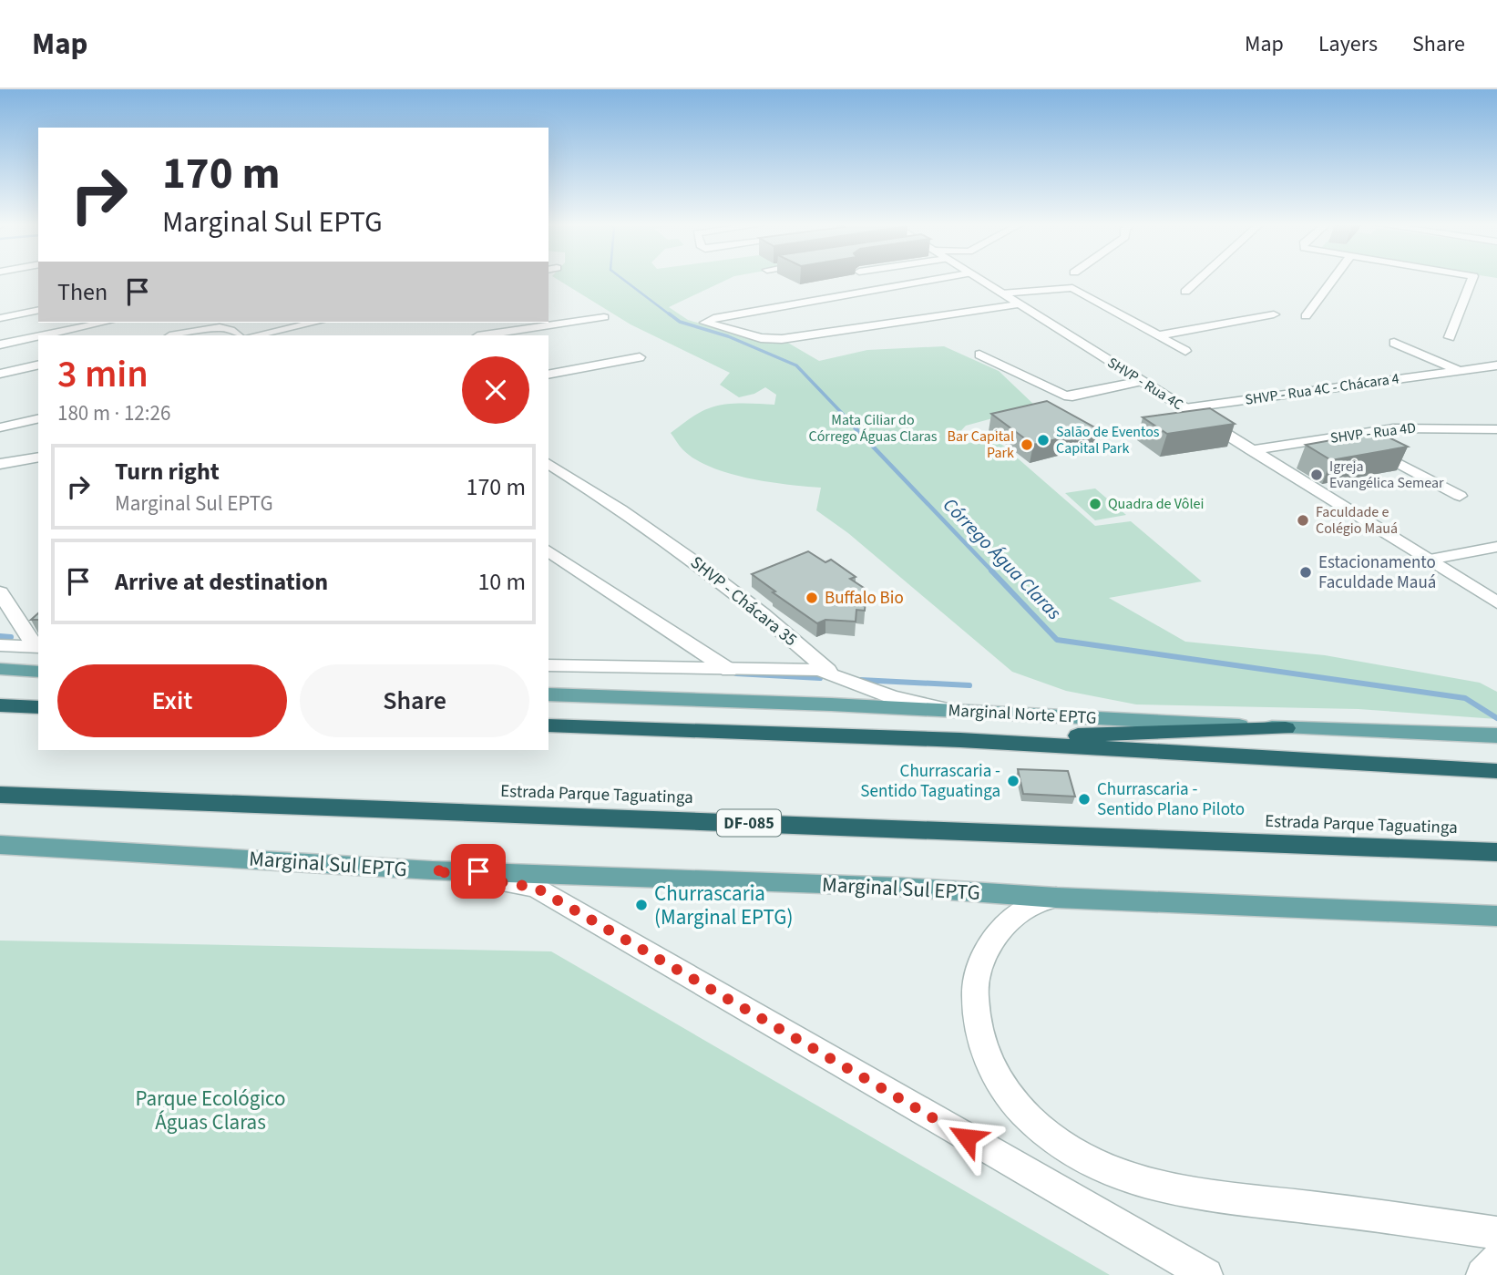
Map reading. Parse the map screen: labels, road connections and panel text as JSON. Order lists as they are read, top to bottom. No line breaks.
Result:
{"streets":{"highway":["Estrada Parque Taguatinga","DF-085"],"main road":["Marginal Norte EPTG","Marginal Sul EPTG"],"street":["SHVP - Rua 4C","SHVP - Rua 4C - Chácara 4","SHVP - Rua 4D","SHVP - Chácara 35"]},"crossings":[["SHVP - Rua 4C","SHVP - Rua 4C - Chácara 4"],["SHVP - Rua 4C","SHVP - Rua 4D"],["SHVP - Chácara 35","Marginal Norte EPTG"]],"water":["Córrego Água Claras"],"parks":["Mata Ciliar do Córrego Águas Claras","Parque Ecológico Águas Claras"],"places":["Salão de Eventos Capital Park","Bar Capital Park","Igreja Evangélica Semear","Quadra de Vôlei","Faculdade e Colégio Mauá","Estacionamento Faculdade Mauá","Buffalo Bio","Churrascaria - Sentido Taguatinga","Churrascaria - Sentido Plano Piloto","Churrascaria (Marginal EPTG)"],"page":{"header":"Map","nav":["Map","Layers","Share"],"turn":["170 m","Marginal Sul EPTG"],"then":"Then","heading":["3 min","180 m · 12:26"],"list":[{"name":"Turn right","note":"Marginal Sul EPTG","value":"170 m"},{"name":"Arrive at destination","value":"10 m"}],"buttons":["Exit","Share"]}}
